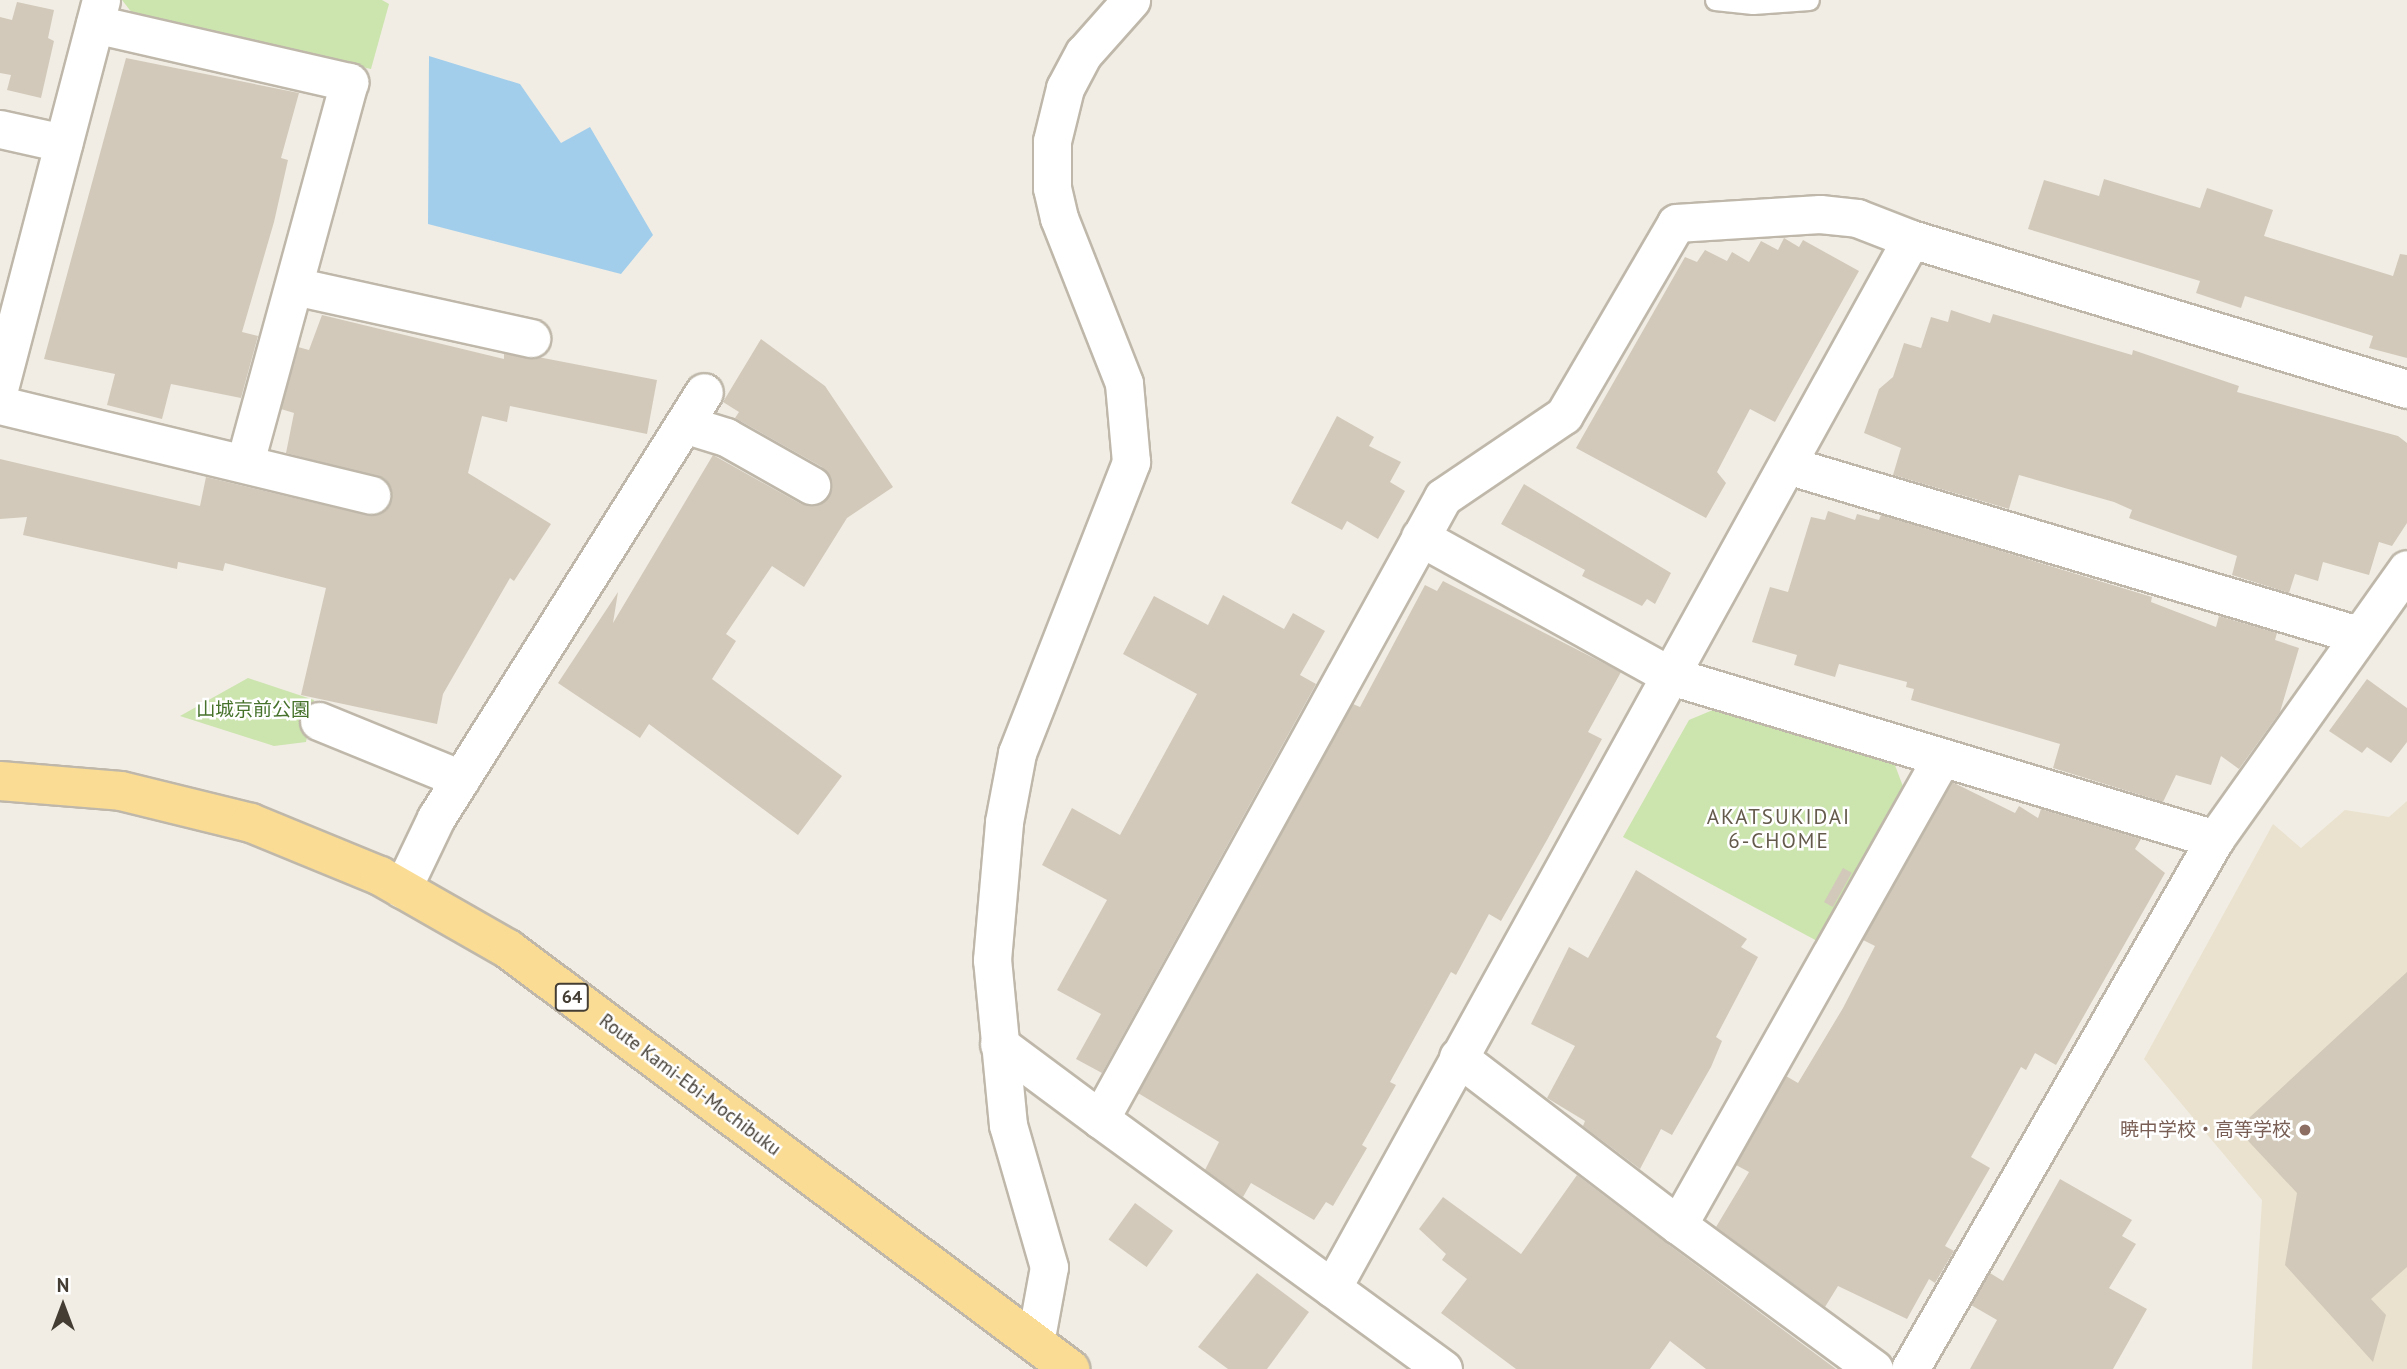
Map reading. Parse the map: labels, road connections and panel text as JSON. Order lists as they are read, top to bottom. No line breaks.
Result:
{"streets":{"main road":["64","Route Kami-Ebi-Mochibuku"]},"districts":["AKATSUKIDAI 6-CHOME"],"parks":["山城京前公園"],"places":["暁中学校・高等学校"],"north":"top"}
